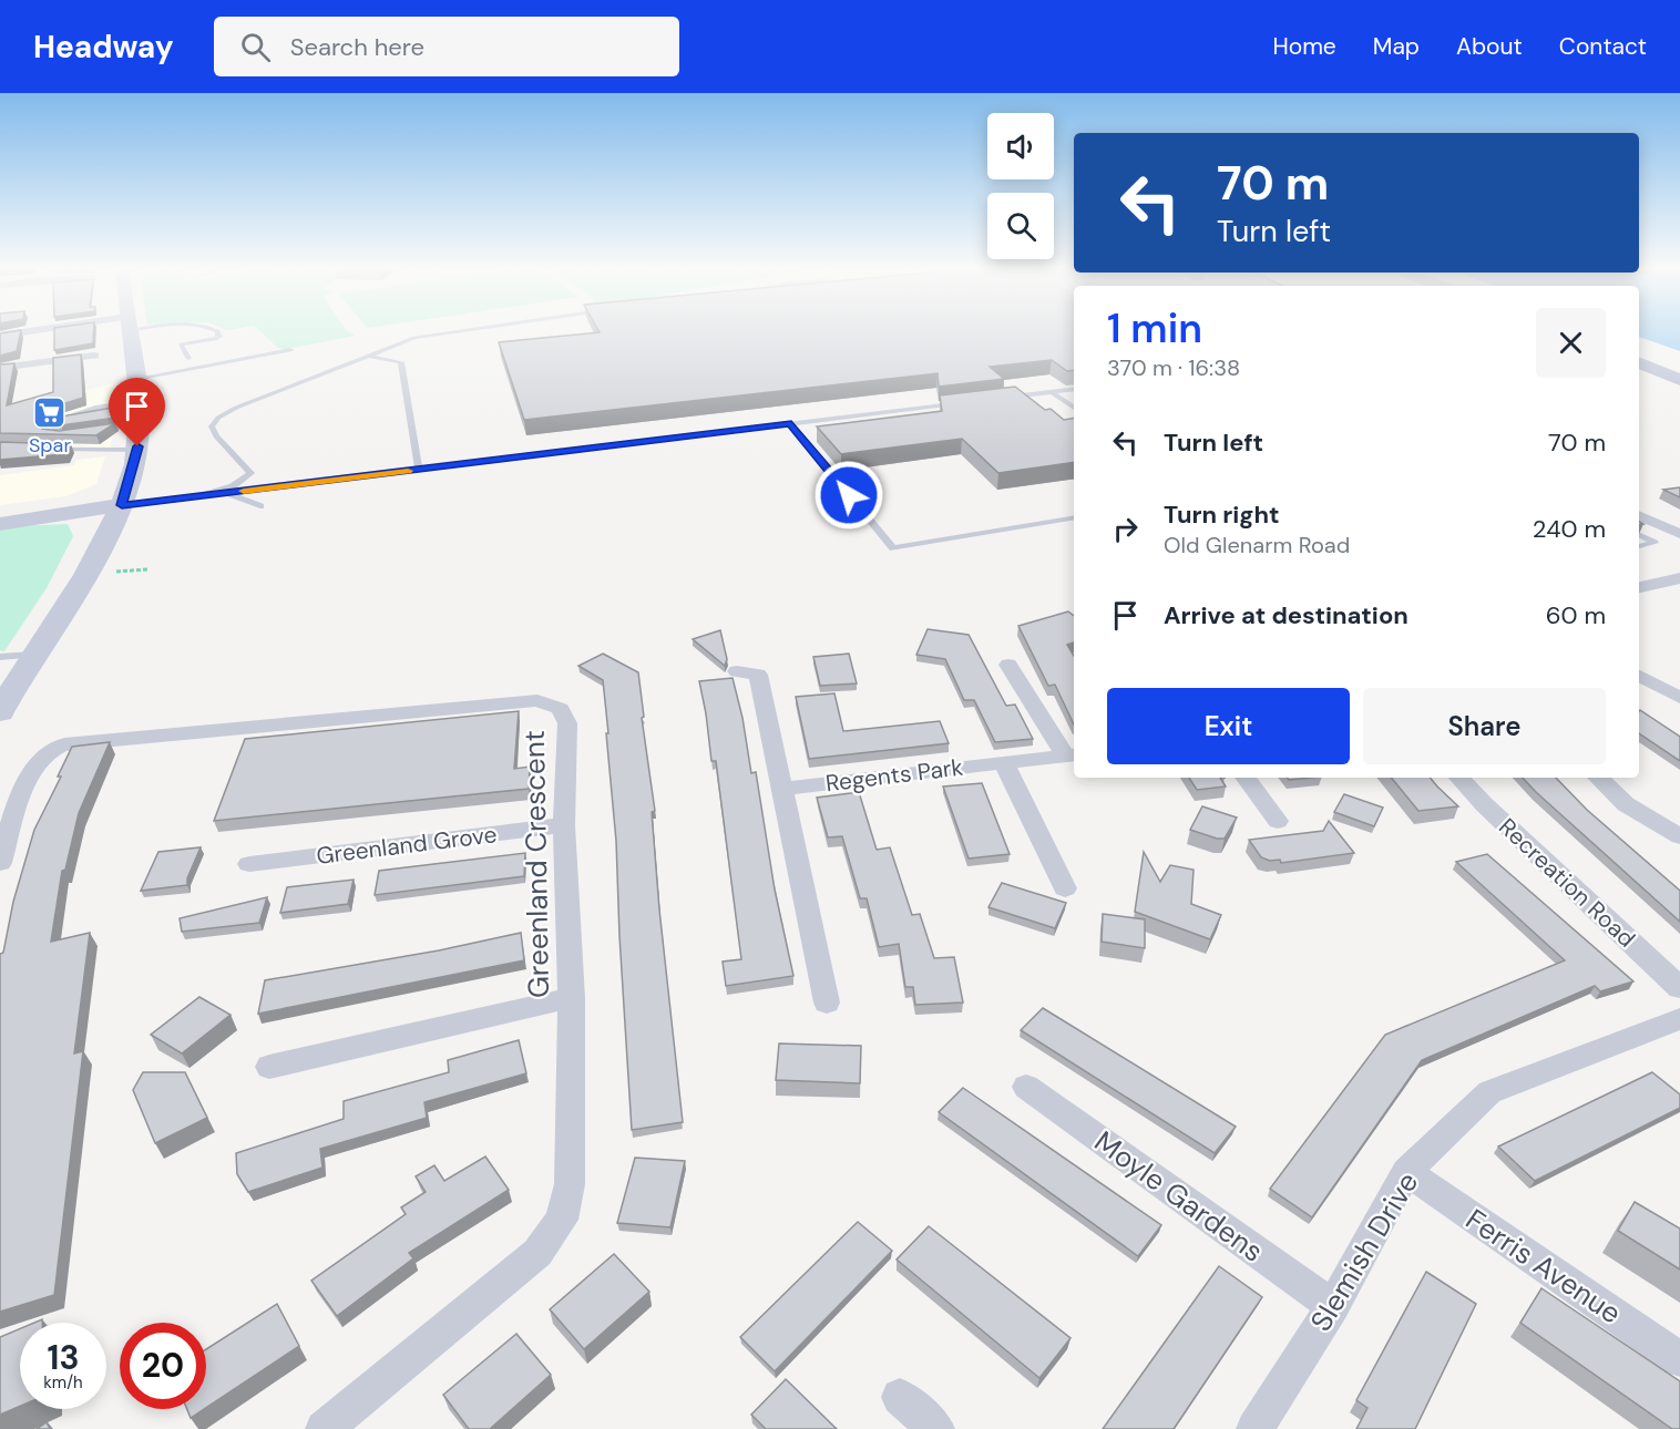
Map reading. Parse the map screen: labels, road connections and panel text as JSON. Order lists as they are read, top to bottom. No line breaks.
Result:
{"streets":{"street":["Regents Park","Greenland Grove","Greenland Crescent","Recreation Road","Moyle Gardens","Slemish Drive","Ferris Avenue"]},"crossings":[["Greenland Grove","Greenland Crescent"],["Moyle Gardens","Slemish Drive"],["Slemish Drive","Ferris Avenue"]],"places":{"supermarket":["Spar"]},"page":{"header":"Headway","search":"Search here","nav":["Home","Map","About","Contact"],"turn":["70 m","Turn left"],"heading":["1 min","370 m · 16:38"],"list":[{"name":"Turn left","value":"70 m"},{"name":"Turn right","note":"Old Glenarm Road","value":"240 m"},{"name":"Arrive at destination","value":"60 m"}],"buttons":["Exit","Share"],"speed":"13 km/h","limit":"20"}}
